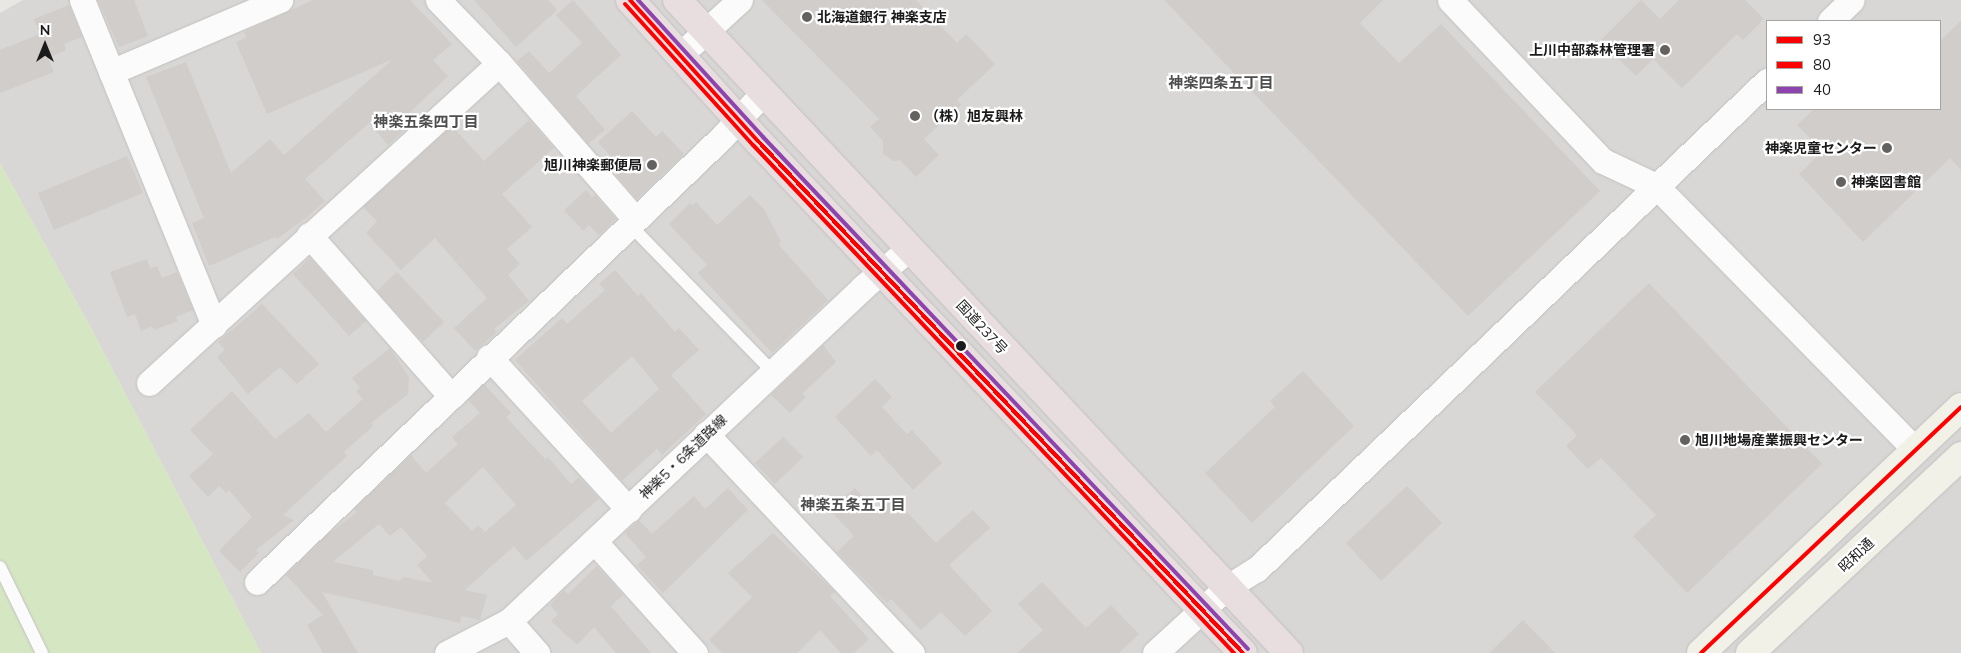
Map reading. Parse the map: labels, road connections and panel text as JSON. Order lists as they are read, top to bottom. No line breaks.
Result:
{"streets":{"highway":["国道237号"],"street":["神楽5・6条道路線","昭和通"]},"crossings":[["国道237号","神楽5・6条道路線"]],"districts":["神楽四条五丁目","神楽五条四丁目","神楽五条五丁目"],"places":["北海道銀行 神楽支店","上川中部森林管理署","（株）旭友興林","神楽児童センター","旭川神楽郵便局","神楽図書館","旭川地場産業振興センター"],"lines":["transit line 93","transit line 40","transit line 80"],"legend":["93","80","40"],"north":"top"}
